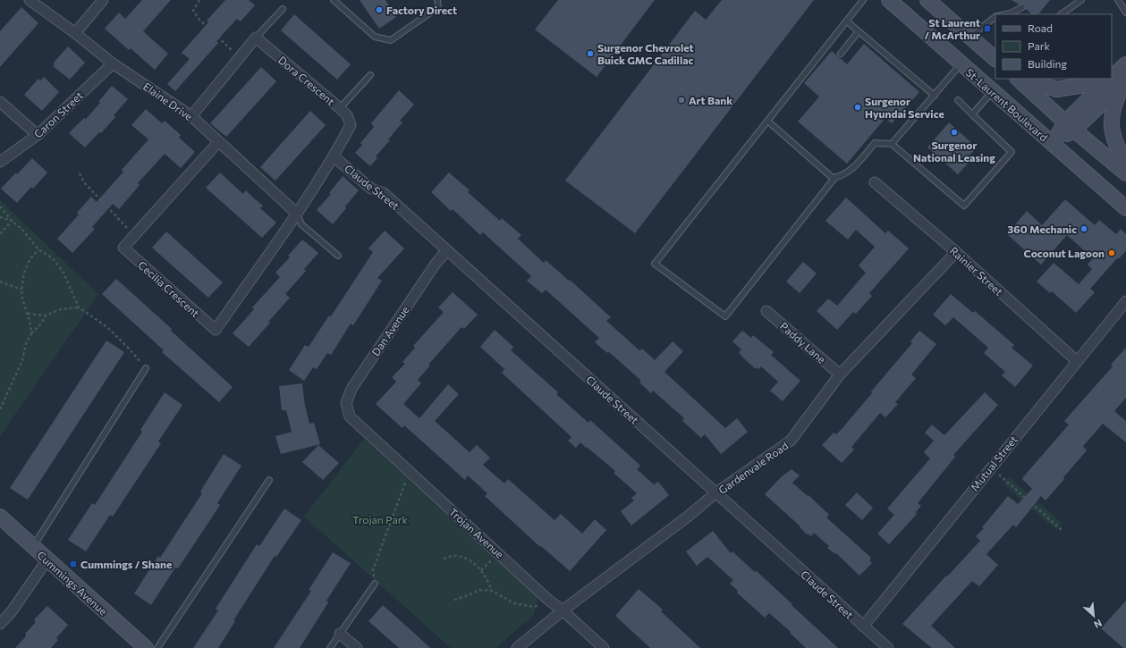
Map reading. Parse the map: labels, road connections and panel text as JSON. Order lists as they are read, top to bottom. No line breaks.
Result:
{"streets":{"main road":["St-Laurent Boulevard","Cummings Avenue"],"street":["Dora Crescent","Elaine Drive","Caron Street","Claude Street","Rainier Street","Cecilia Crescent","Dan Avenue","Paddy Lane","Mutual Street","Gardenvale Road","Trojan Avenue"]},"crossings":[["Dora Crescent","Elaine Drive"],["Dora Crescent","Claude Street"],["Dora Crescent","Cecilia Crescent"],["Elaine Drive","Caron Street"],["Elaine Drive","Cecilia Crescent"],["Claude Street","Dan Avenue"],["Claude Street","Mutual Street"],["Claude Street","Gardenvale Road"],["Rainier Street","Mutual Street"],["Rainier Street","Gardenvale Road"],["Dan Avenue","Trojan Avenue"],["Paddy Lane","Gardenvale Road"],["Gardenvale Road","Trojan Avenue"]],"parks":["Trojan Park"],"places":{"other":["Factory Direct","Surgenor Chevrolet Buick GMC Cadillac","Art Bank","Surgenor Hyundai Service","Surgenor National Leasing","360 Mechanic","Coconut Lagoon"],"transit":["St Laurent / McArthur","Cummings / Shane"]},"legend":["Road","Park","Building"],"north":"bottom right"}
